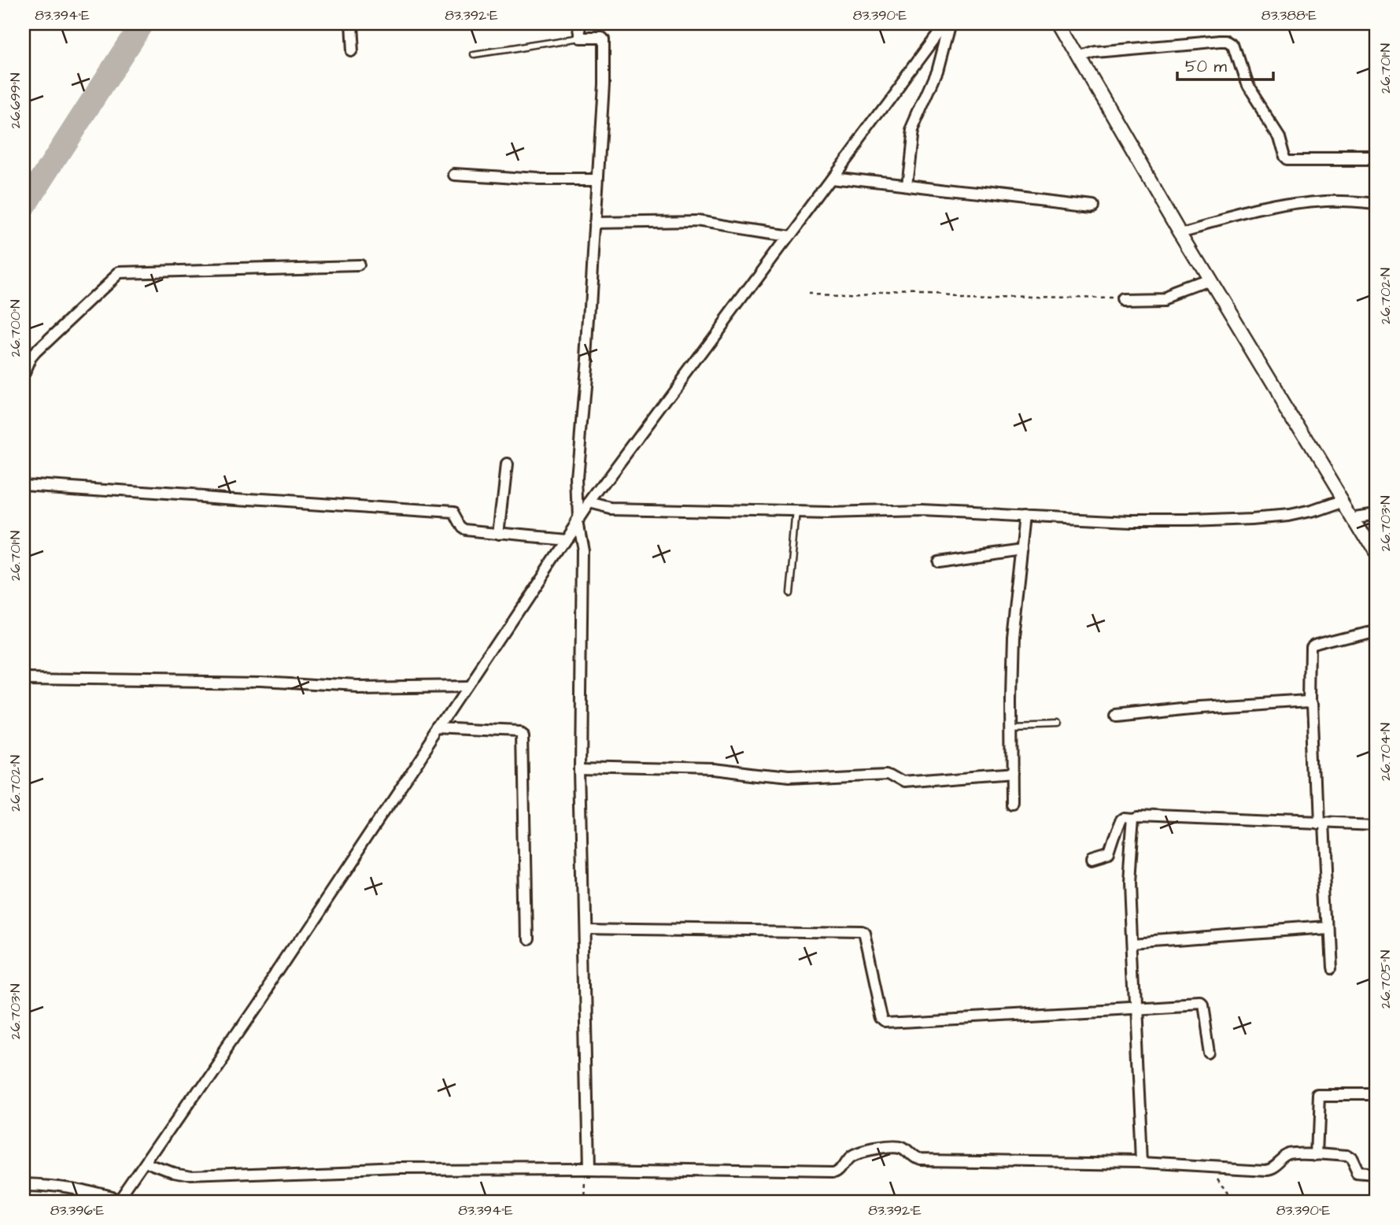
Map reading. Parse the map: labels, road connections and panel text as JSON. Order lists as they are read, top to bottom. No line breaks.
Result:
{"scale_bar":"50 m","coordinates":["83.394°E","83.392°E","83.390°E","83.388°E","26.701°N","26.699°N","26.702°N","26.700°N","26.703°N","26.704°N","26.705°N","83.396°E"]}
